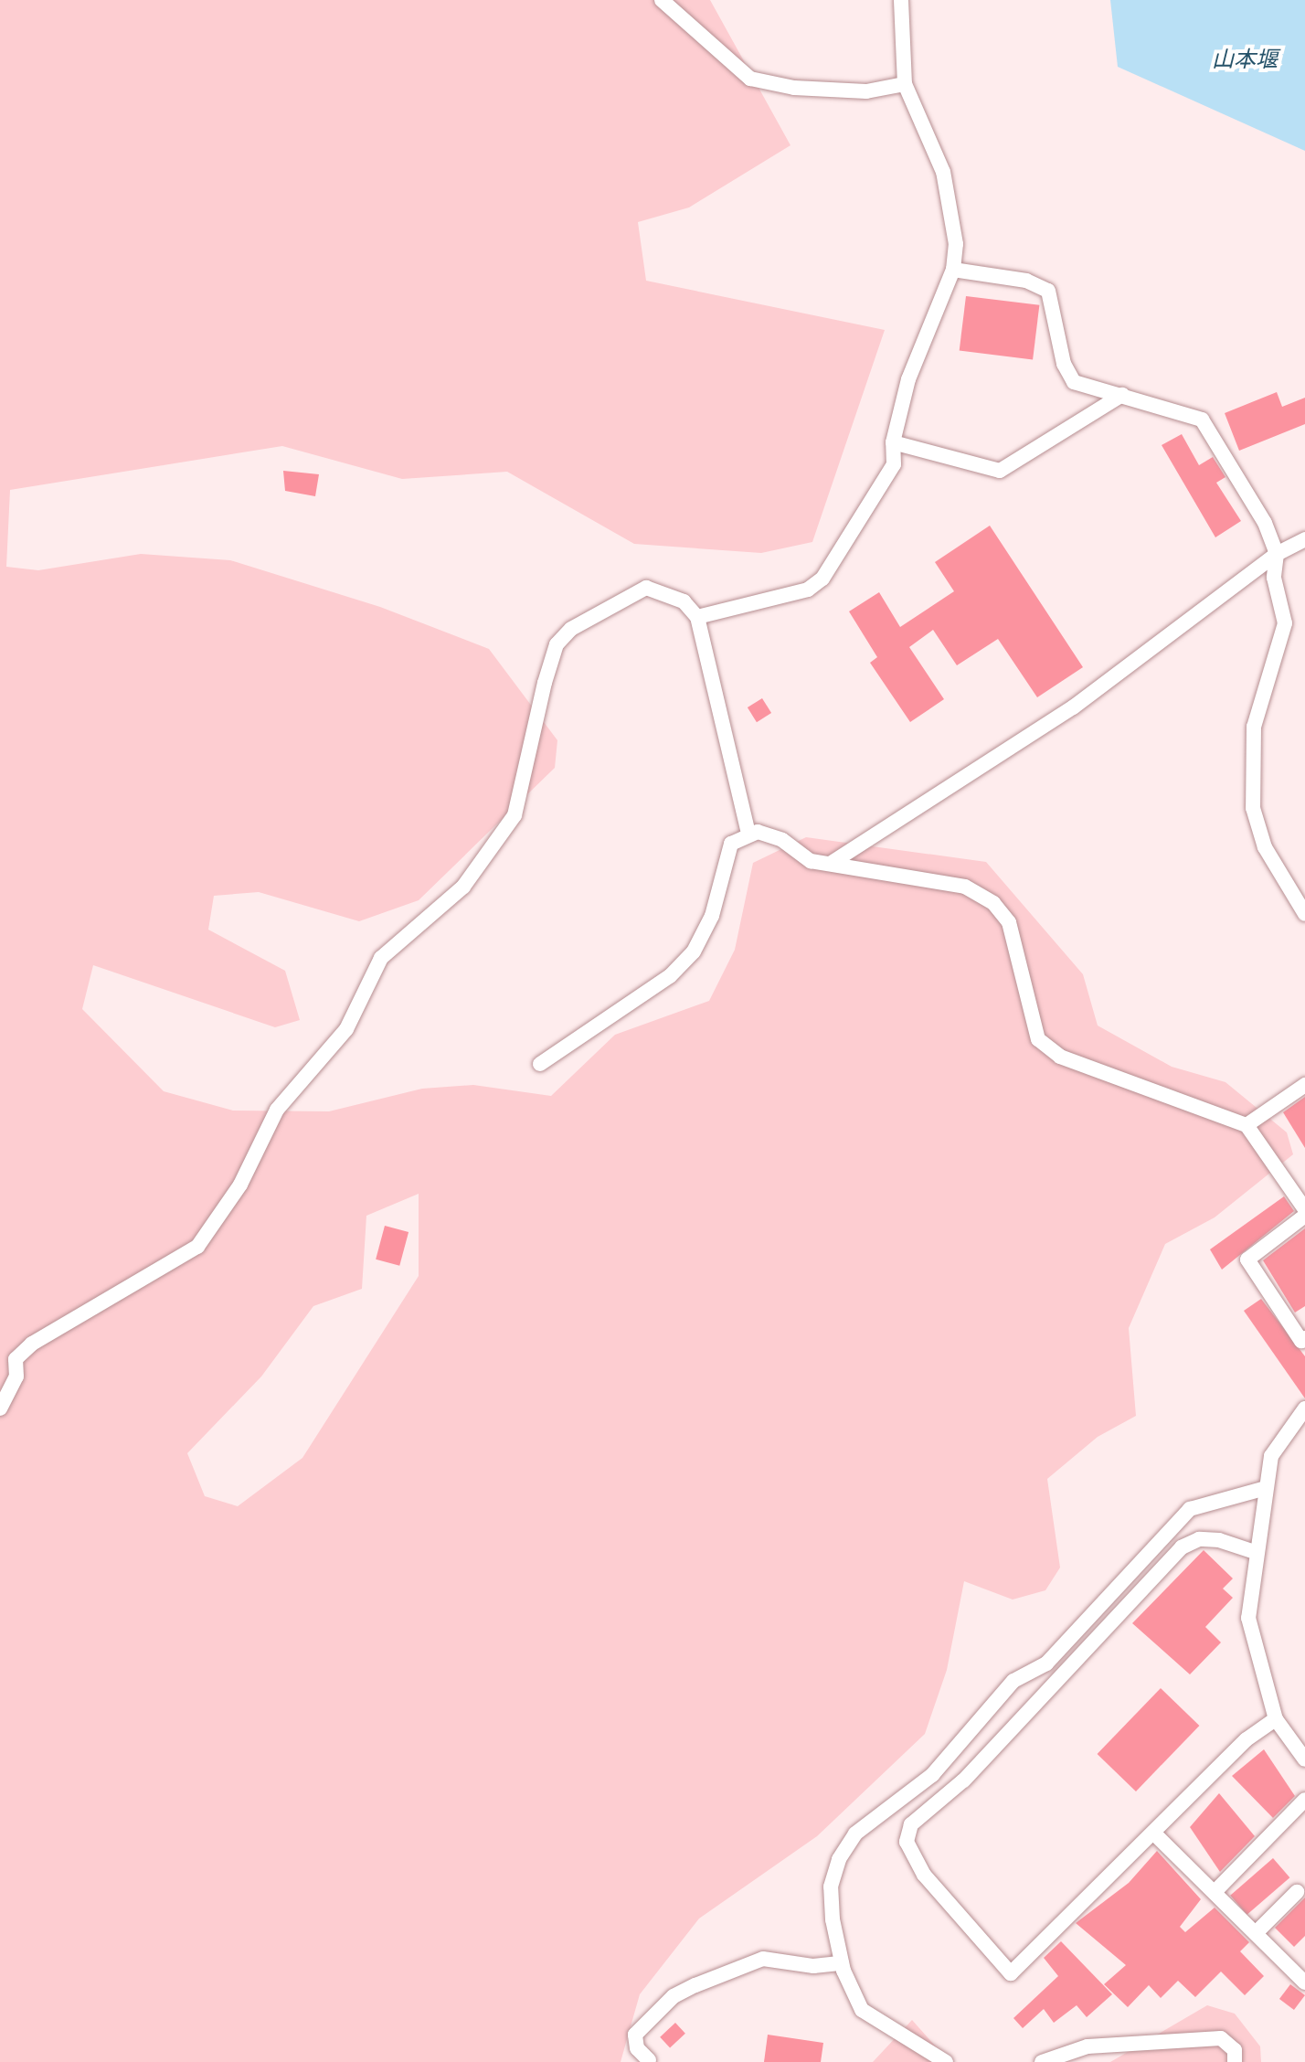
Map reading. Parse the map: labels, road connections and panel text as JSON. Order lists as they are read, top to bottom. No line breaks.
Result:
{"water":["山本堰"]}
